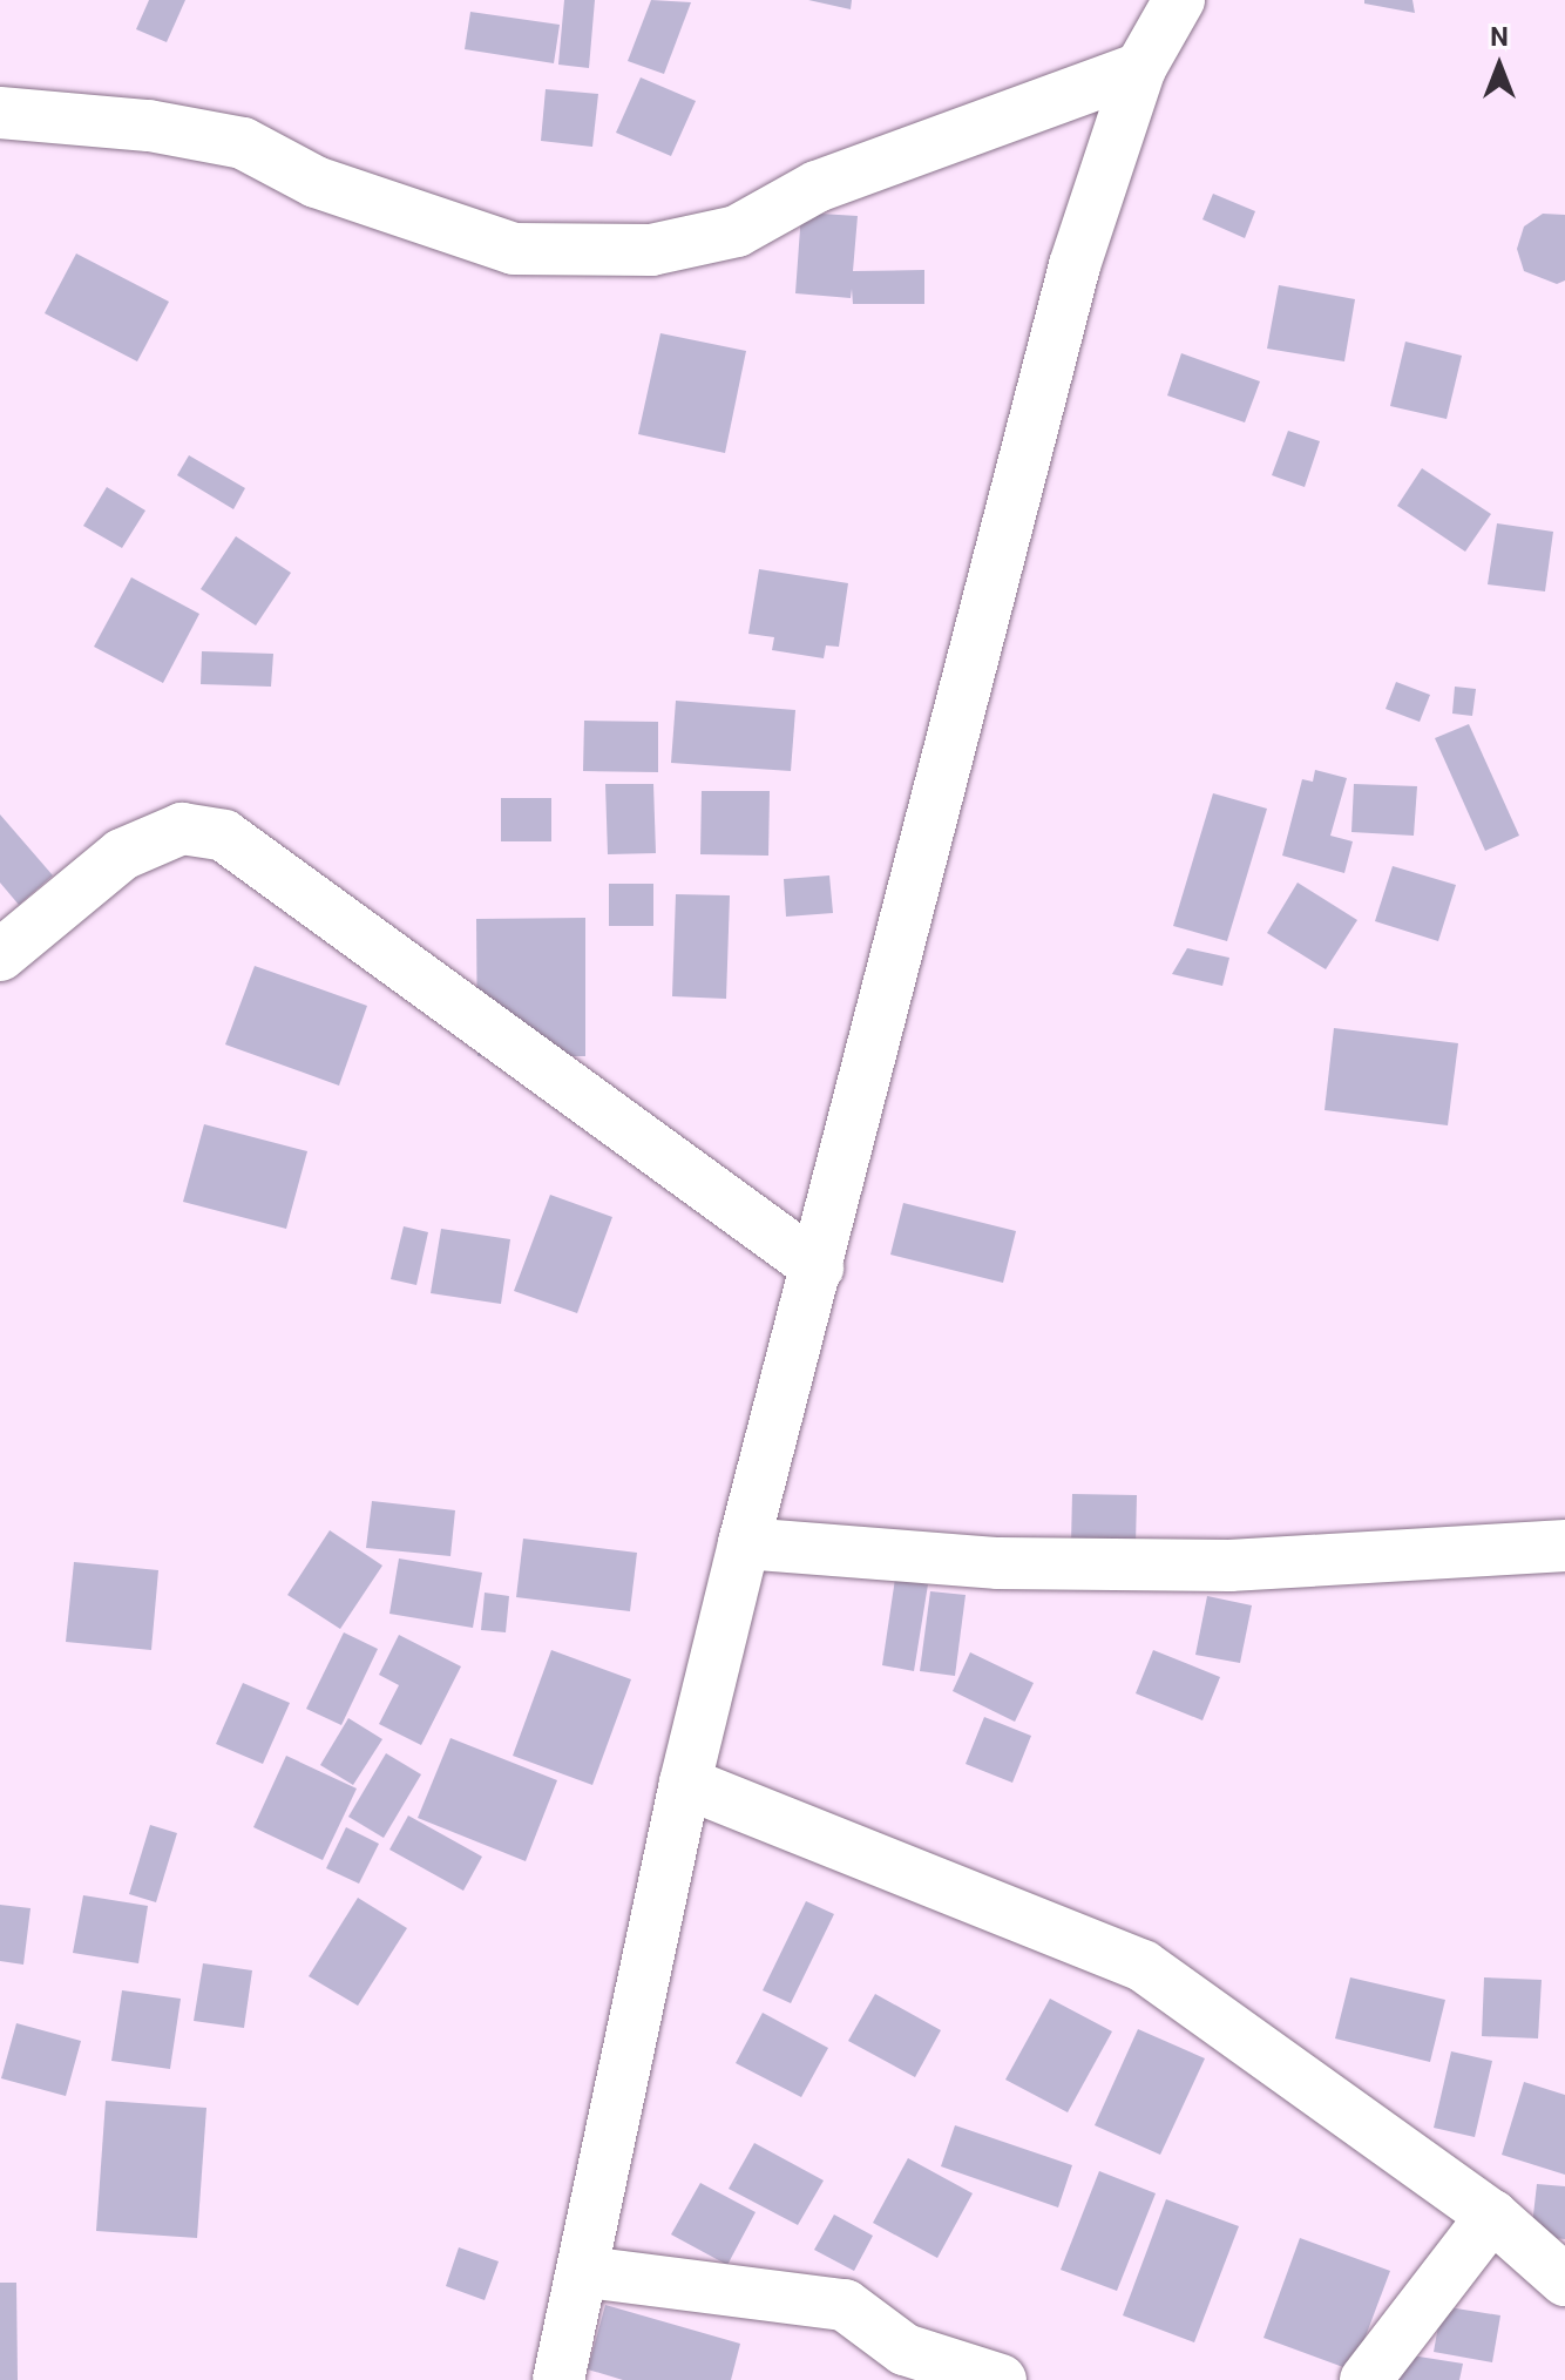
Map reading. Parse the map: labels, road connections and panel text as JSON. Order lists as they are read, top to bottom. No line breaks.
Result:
{"north":"top"}
